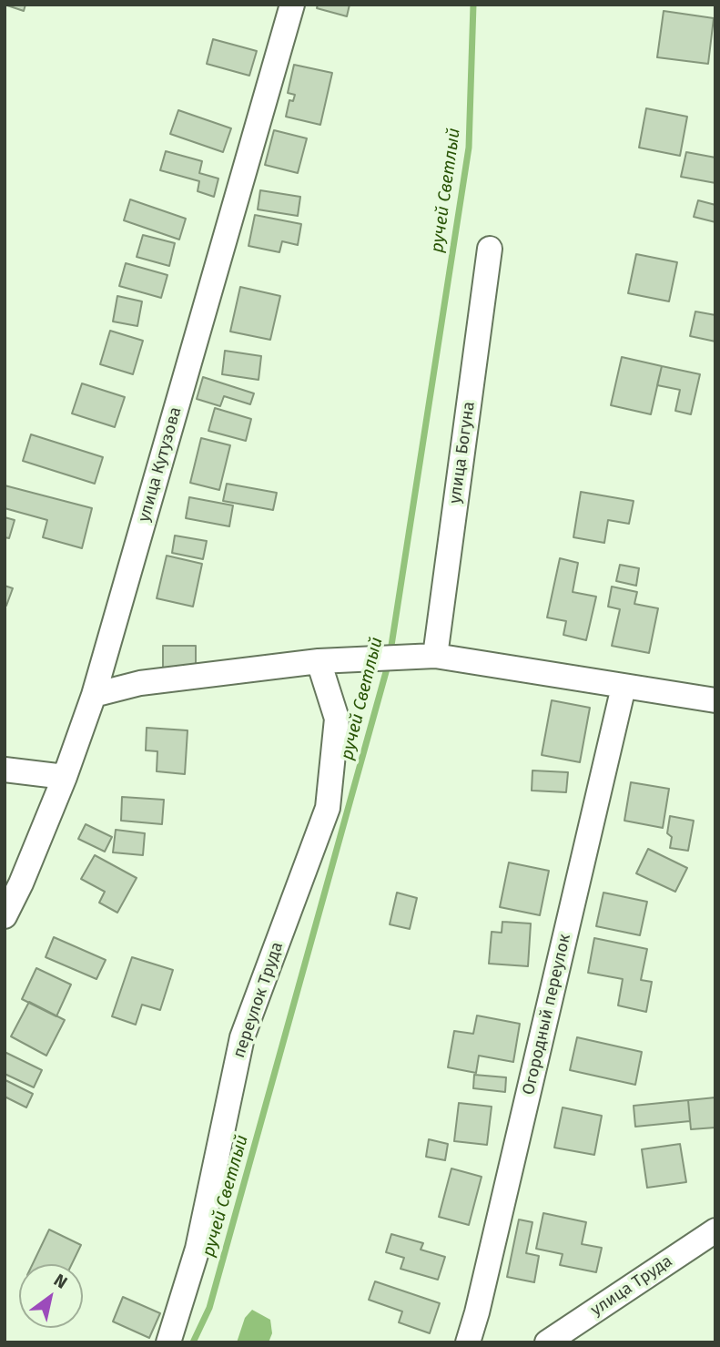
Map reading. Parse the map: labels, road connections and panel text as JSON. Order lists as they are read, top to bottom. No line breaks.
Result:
{"streets":{"street":["улица Богуна","улица Кутузова","переулок Труда","Огородный переулок","улица Труда"]},"water":["ручей Светлый"],"north":"top right"}
